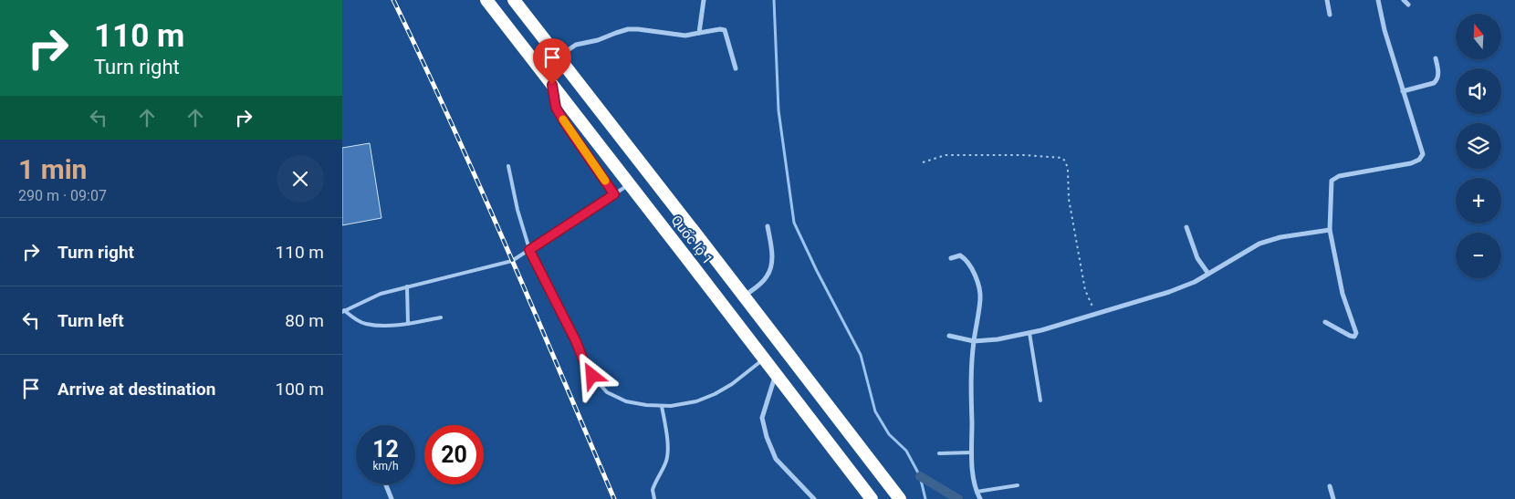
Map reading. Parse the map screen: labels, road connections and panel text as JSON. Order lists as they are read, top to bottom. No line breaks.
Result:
{"streets":{"highway":["Quốc lộ 1"]},"north":"top","page":{"turn":["110 m","Turn right"],"map_buttons":["+","−"],"heading":["1 min","290 m · 09:07"],"list":[{"name":"Turn right","value":"110 m"},{"name":"Turn left","value":"80 m"},{"name":"Arrive at destination","value":"100 m"}],"speed":"12 km/h","limit":"20"}}
